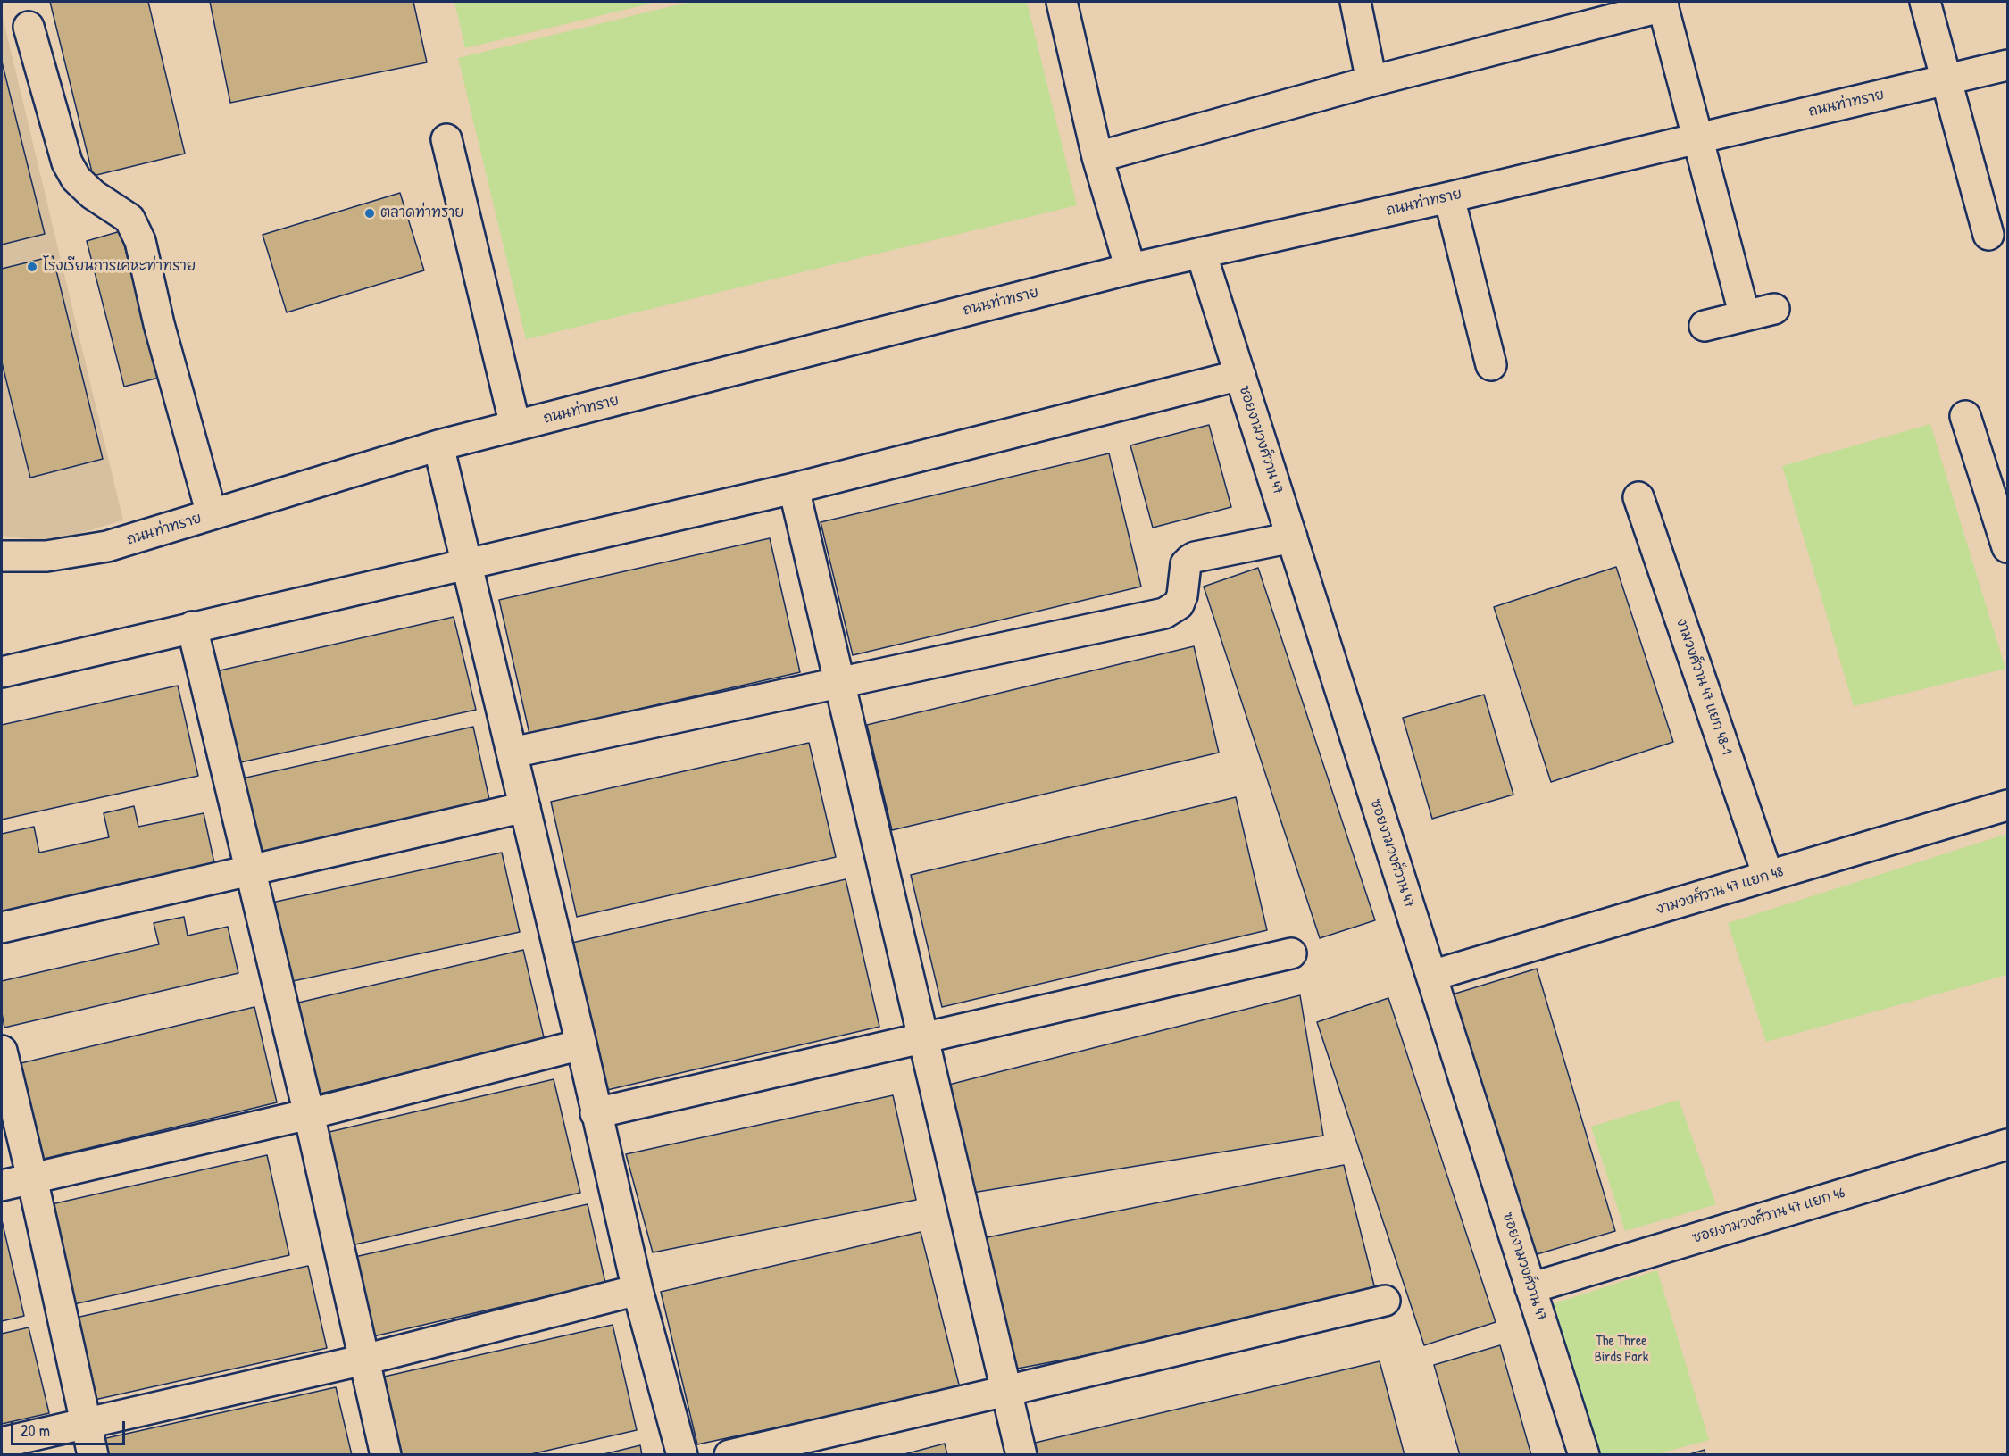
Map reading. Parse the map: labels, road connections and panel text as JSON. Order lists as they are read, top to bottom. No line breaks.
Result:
{"streets":{"street":["ถนนท่าทราย","ซอยงามวงศ์วาน 47","งามวงศ์วาน 47 แยก 48-1","งามวงศ์วาน 47 แยก 48","ซอยงามวงศ์วาน 47 แยก 46"]},"crossings":[["ถนนท่าทราย","ซอยงามวงศ์วาน 47"],["ซอยงามวงศ์วาน 47","งามวงศ์วาน 47 แยก 48"],["ซอยงามวงศ์วาน 47","ซอยงามวงศ์วาน 47 แยก 46"],["งามวงศ์วาน 47 แยก 48-1","งามวงศ์วาน 47 แยก 48"]],"parks":["The Three Birds Park"],"places":["ตลาดท่าทราย","โรงเรียนการเคหะท่าทราย"],"scale_bar":"20 m"}
